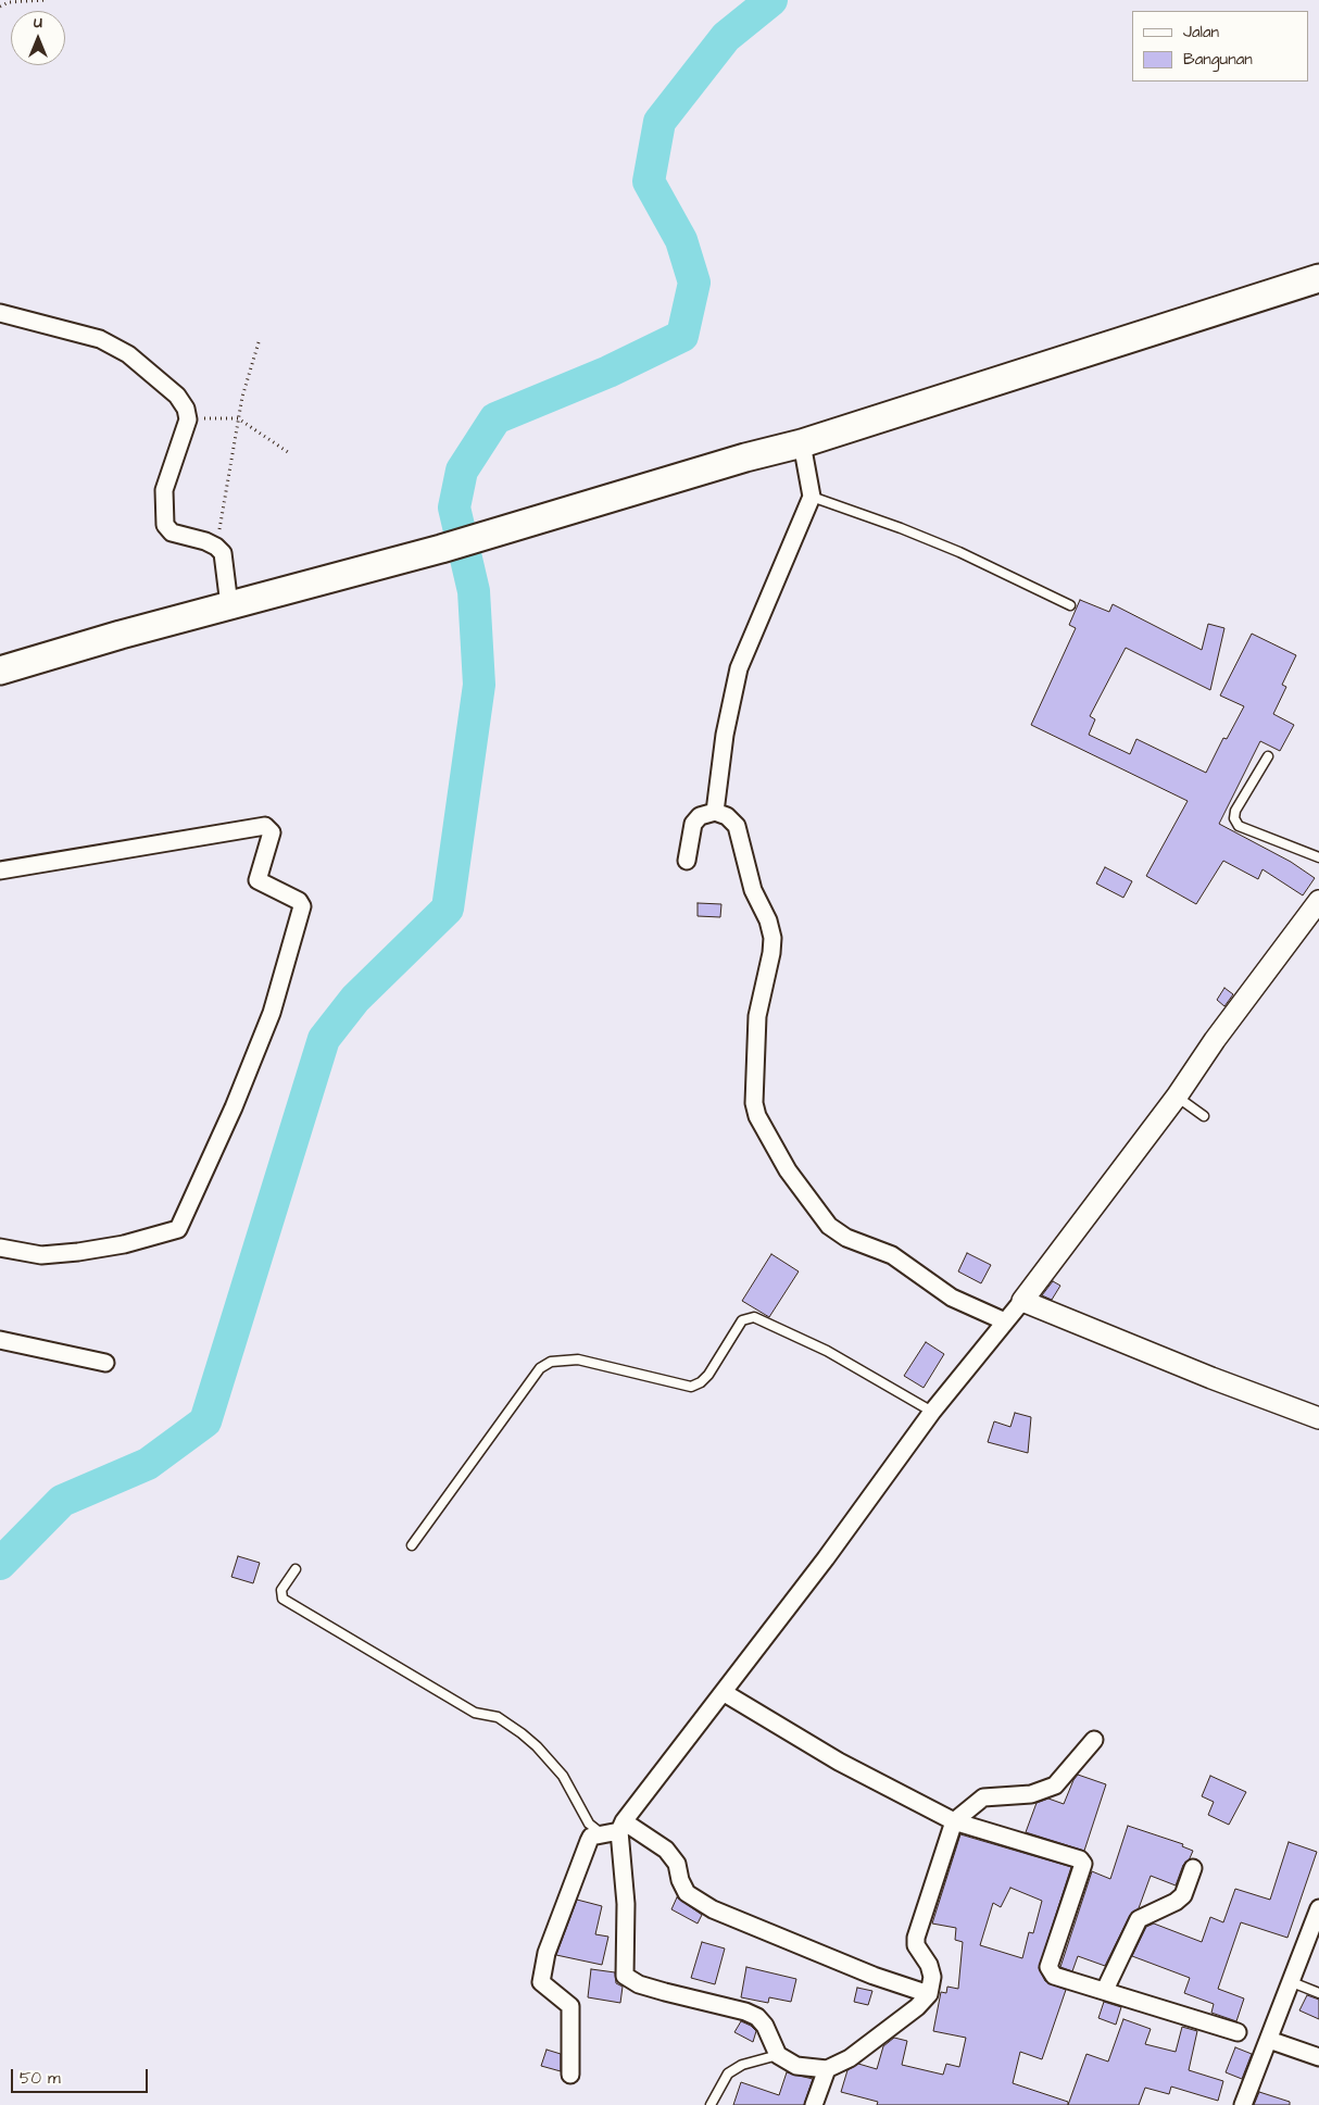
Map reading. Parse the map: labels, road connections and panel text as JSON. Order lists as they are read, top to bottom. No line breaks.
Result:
{"legend":["Jalan","Bangunan"],"scale_bar":"50 m","north":"top"}
